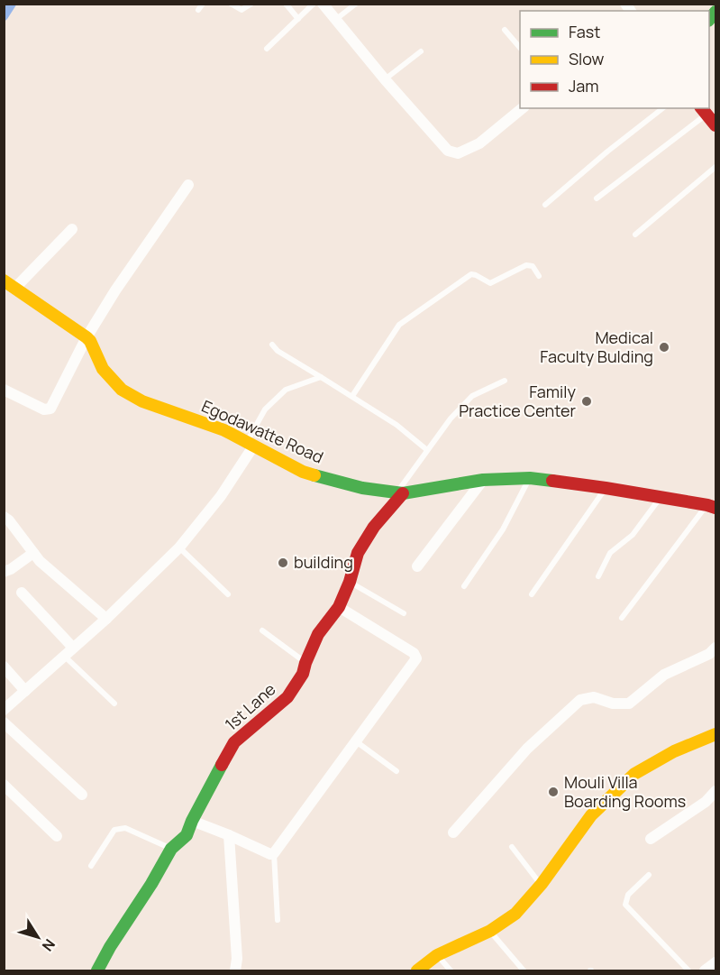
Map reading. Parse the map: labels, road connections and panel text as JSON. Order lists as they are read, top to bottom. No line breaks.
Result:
{"streets":{"street":["Egodawatte Road","1st Lane"]},"crossings":[["Egodawatte Road","1st Lane"]],"places":["Medical Faculty Bulding","Family Practice Center","building","Mouli Villa Boarding Rooms"],"legend":["Fast","Slow","Jam"],"north":"bottom right"}
